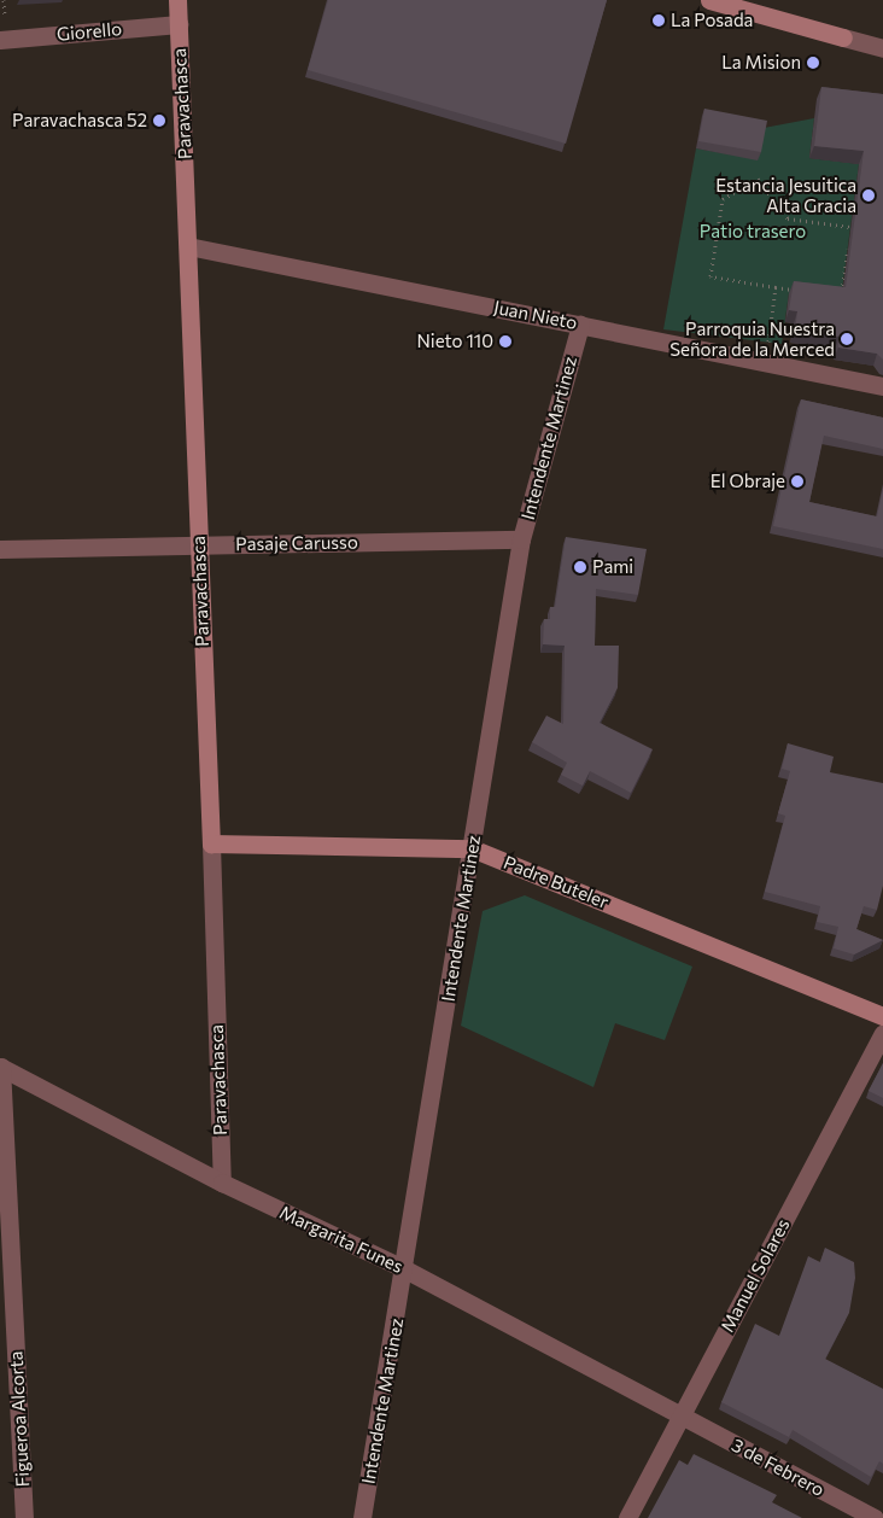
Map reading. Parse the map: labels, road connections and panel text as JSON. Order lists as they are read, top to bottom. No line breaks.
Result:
{"streets":{"street":["Giorello","Paravachasca","Juan Nieto","Intendente Martinez","Pasaje Carusso","Padre Buteler","Margarita Funes","Manuel Solares","Figueroa Alcorta","3 de Febrero"]},"crossings":[["Giorello","Paravachasca"],["Paravachasca","Juan Nieto"],["Paravachasca","Pasaje Carusso"],["Paravachasca","Padre Buteler"],["Paravachasca","Margarita Funes"],["Juan Nieto","Intendente Martinez"],["Intendente Martinez","Pasaje Carusso"],["Intendente Martinez","Padre Buteler"],["Intendente Martinez","Margarita Funes"],["Margarita Funes","Manuel Solares"],["Margarita Funes","Figueroa Alcorta"],["Margarita Funes","3 de Febrero"],["Manuel Solares","3 de Febrero"]],"parks":["Patio trasero"],"places":["La Posada","La Mision","Paravachasca 52","Estancia Jesuitica Alta Gracia","Parroquia Nuestra Señora de la Merced","Nieto 110","El Obraje","Pami"]}
